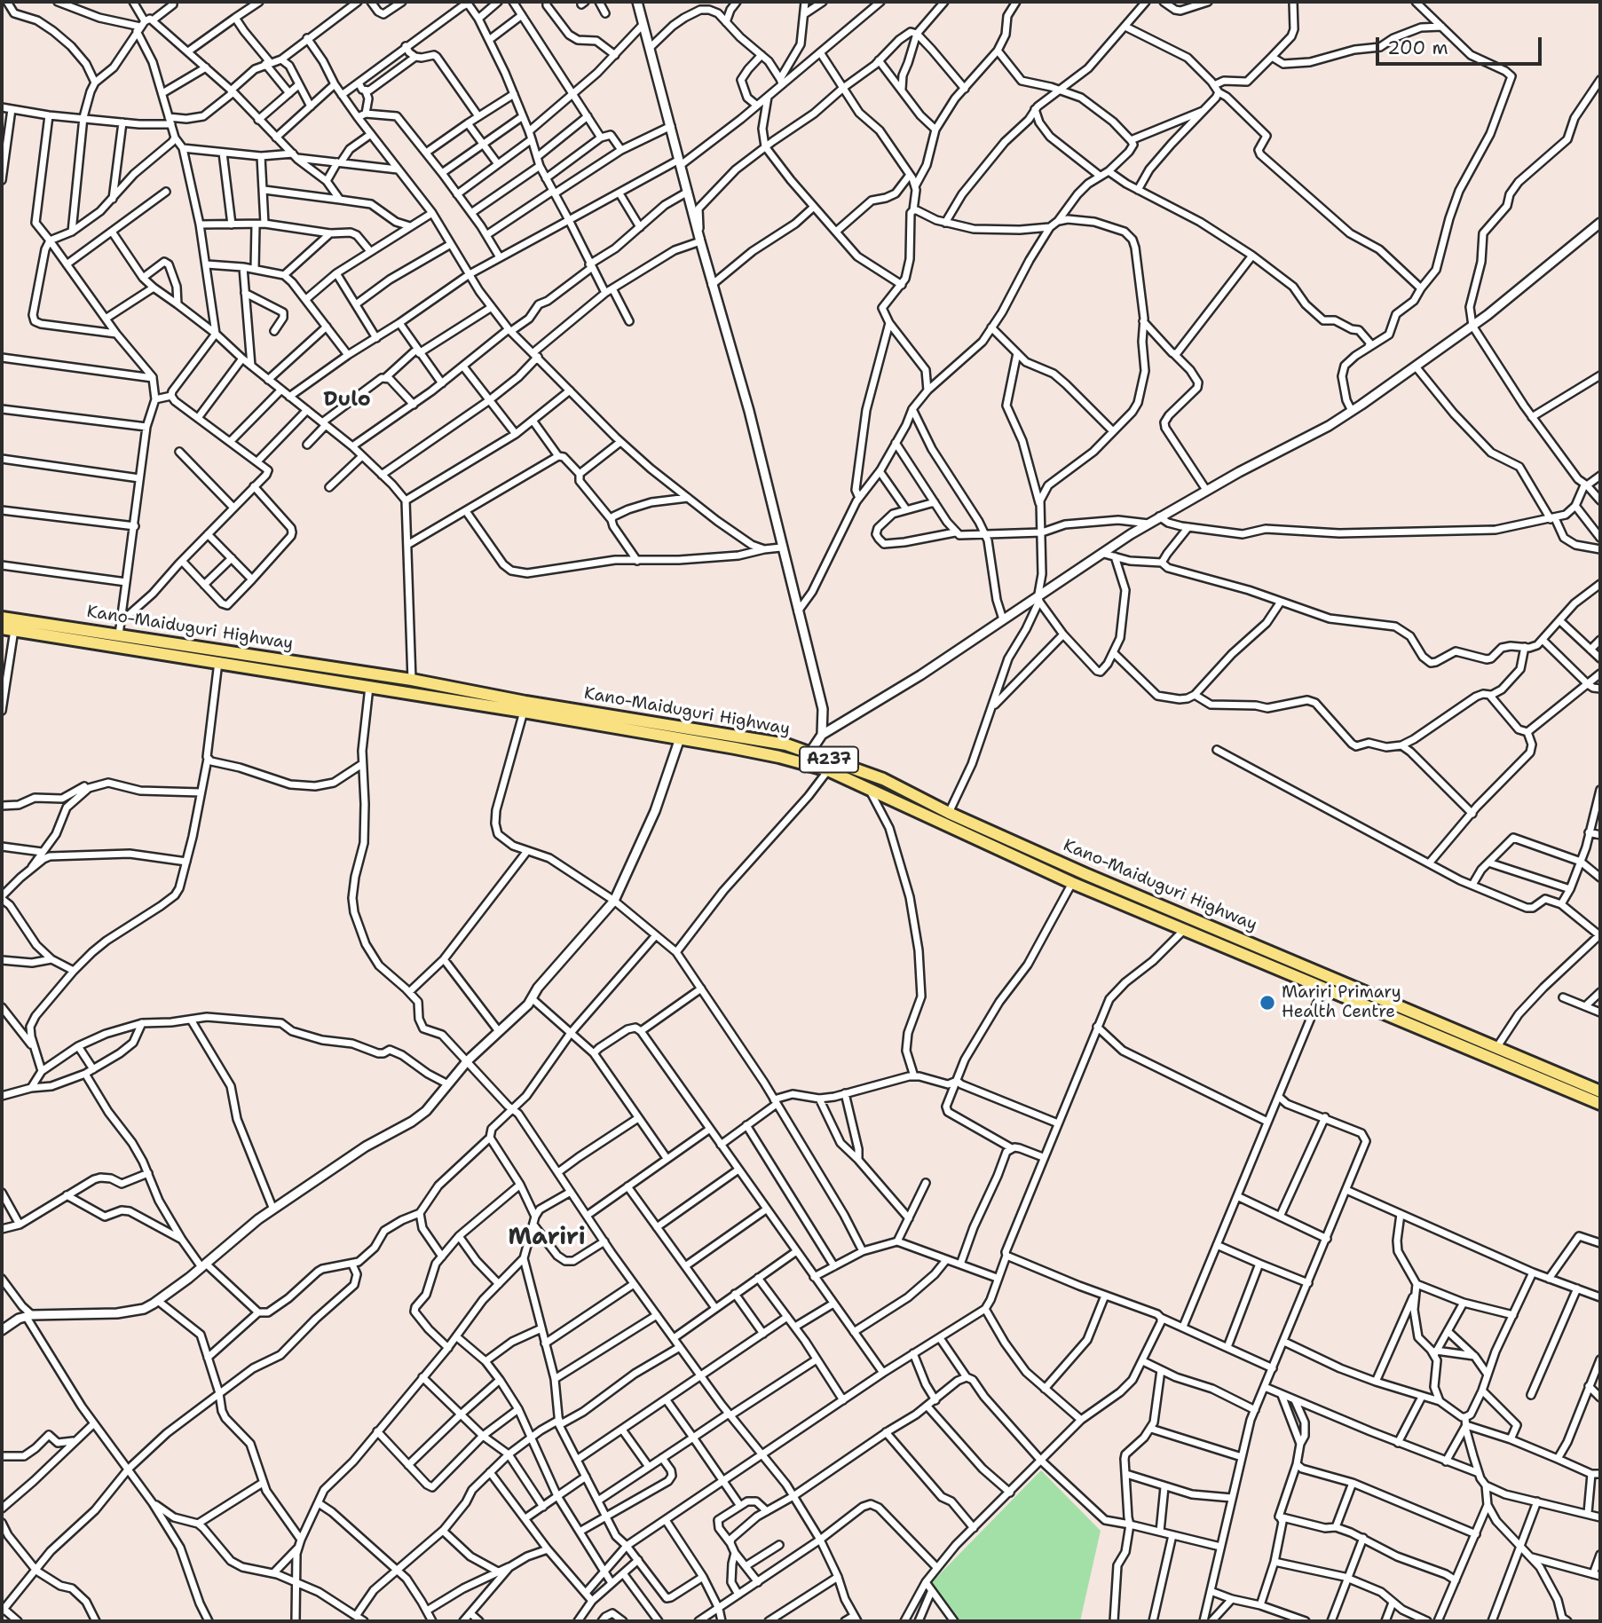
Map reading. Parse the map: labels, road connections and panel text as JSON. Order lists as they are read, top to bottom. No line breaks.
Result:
{"streets":{"highway":["Kano-Maiduguri Highway","A237"]},"districts":["Dulo","Mariri"],"places":["Mariri Primary Health Centre"],"scale_bar":"200 m"}
